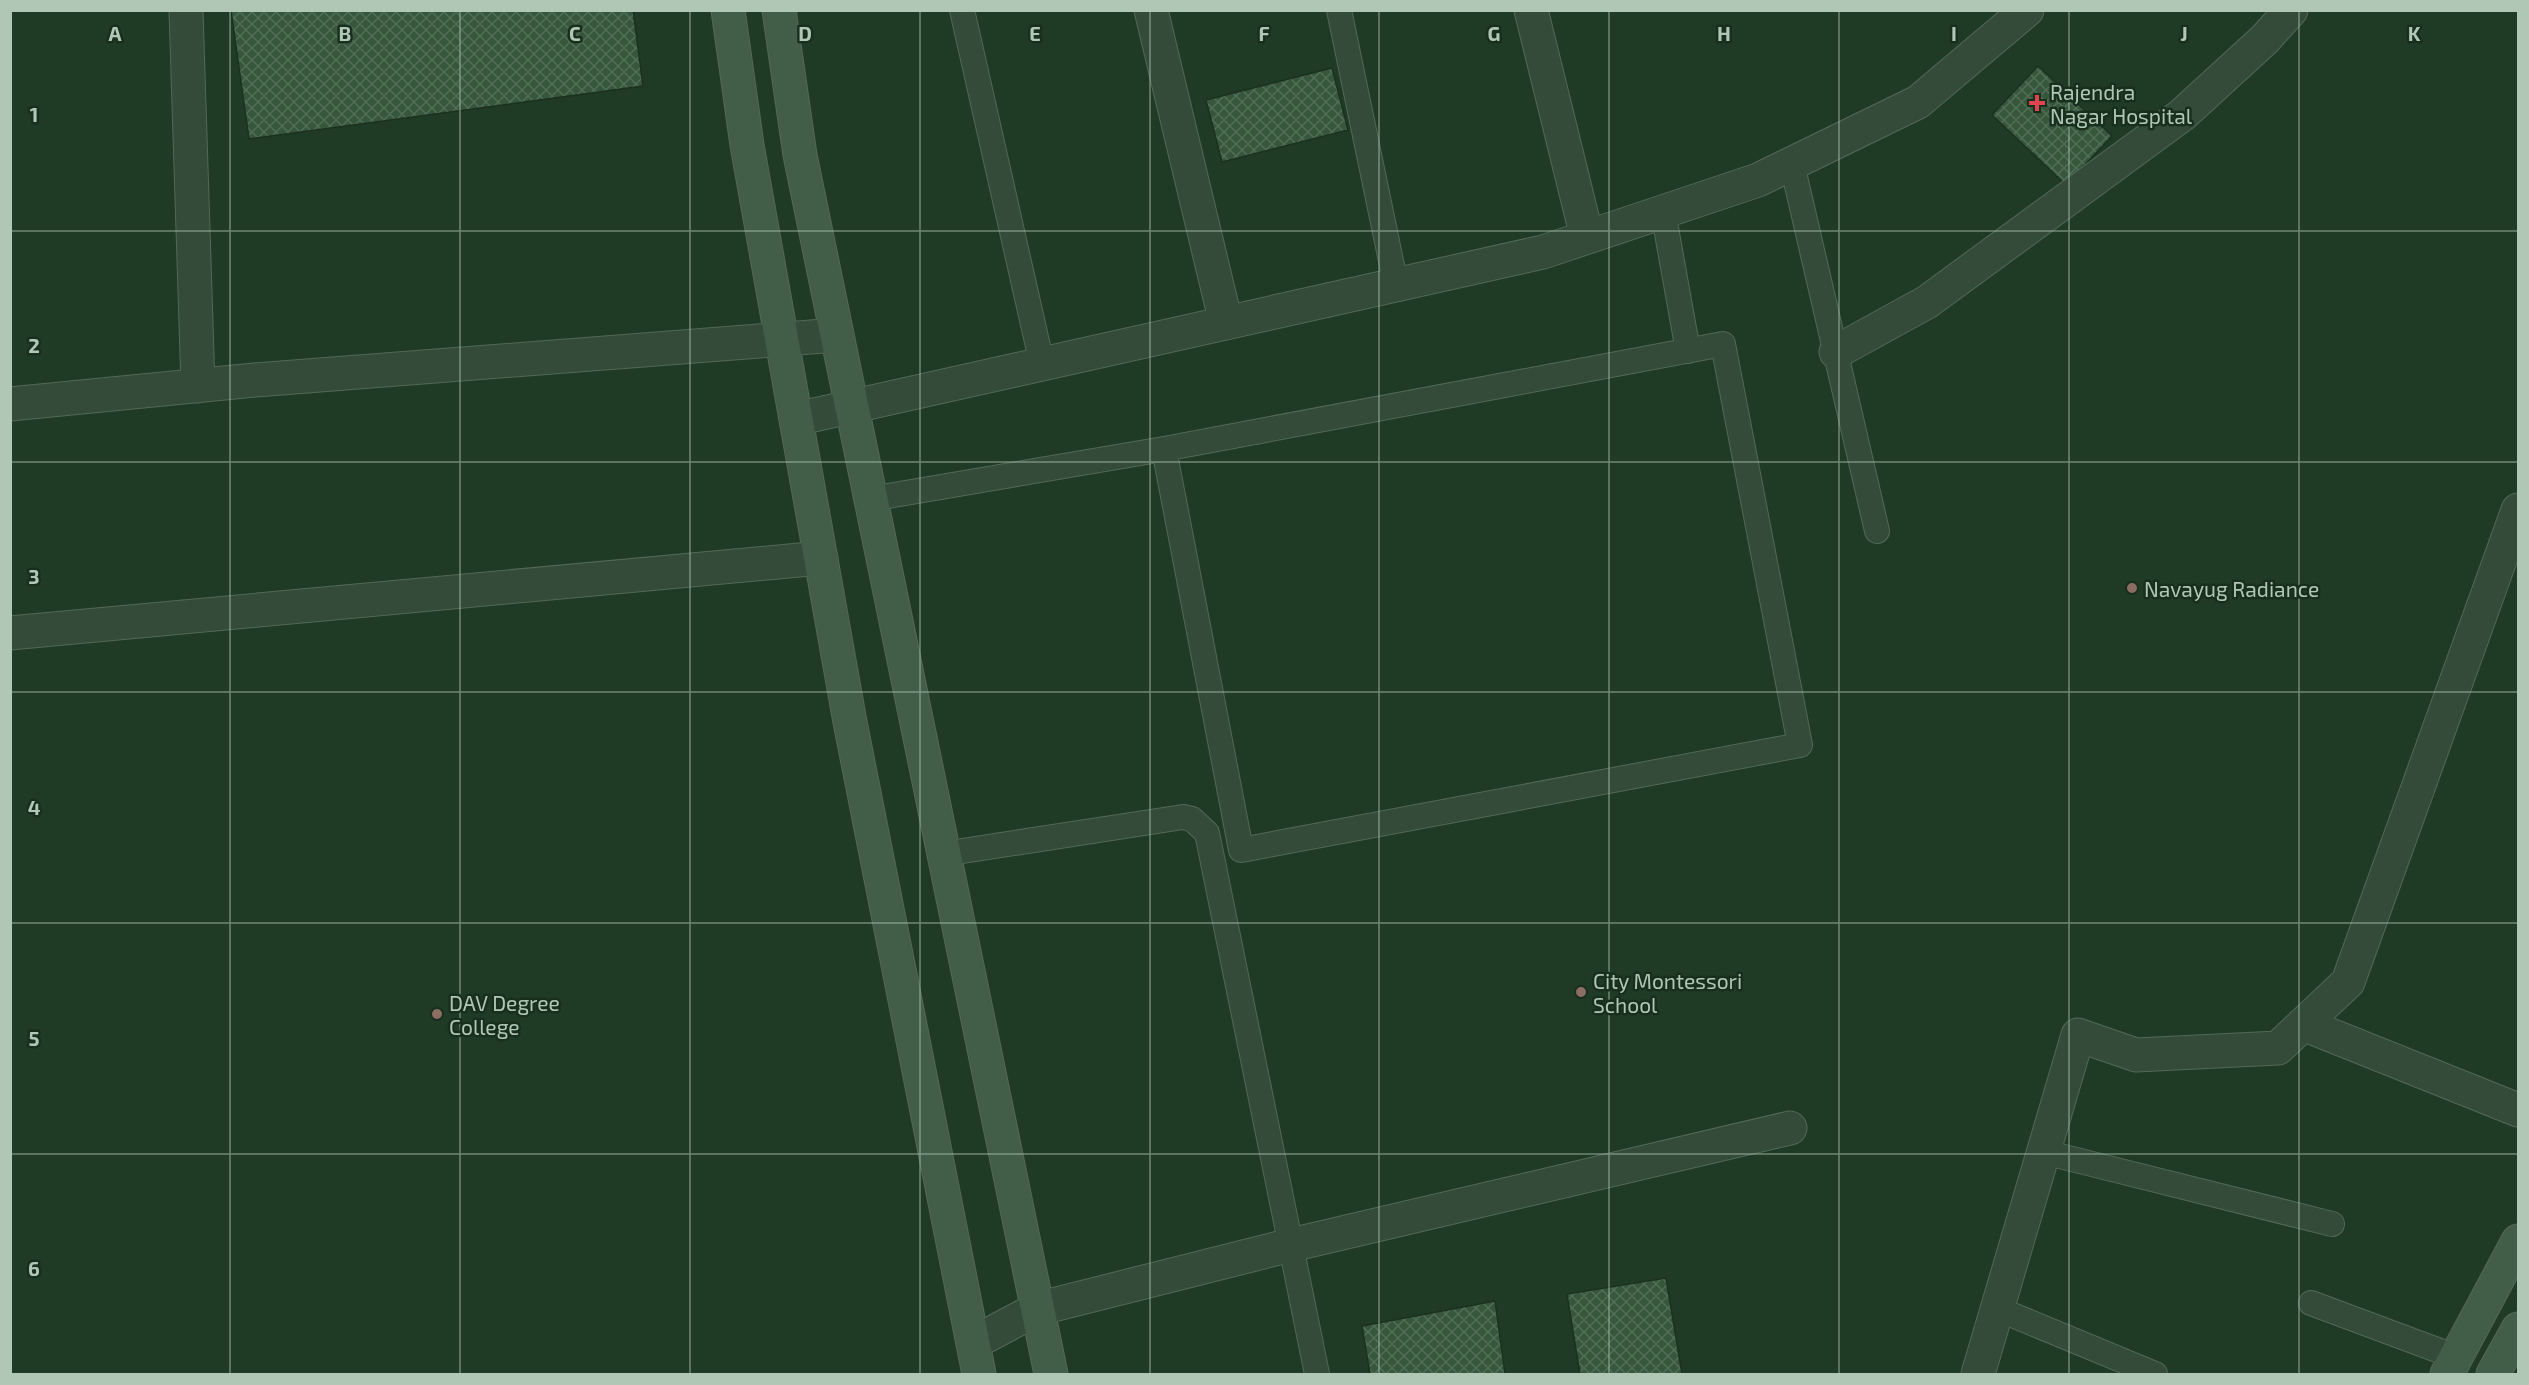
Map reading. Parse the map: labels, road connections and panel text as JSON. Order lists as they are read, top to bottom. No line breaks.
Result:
{"places":{"health":["Rajendra Nagar Hospital"],"other":["Navayug Radiance","City Montessori School","DAV Degree College"]},"grid":{"columns":["A","B","C","D","E","F","G","H","I","J","K"],"rows":["1","2","3","4","5","6"]}}
